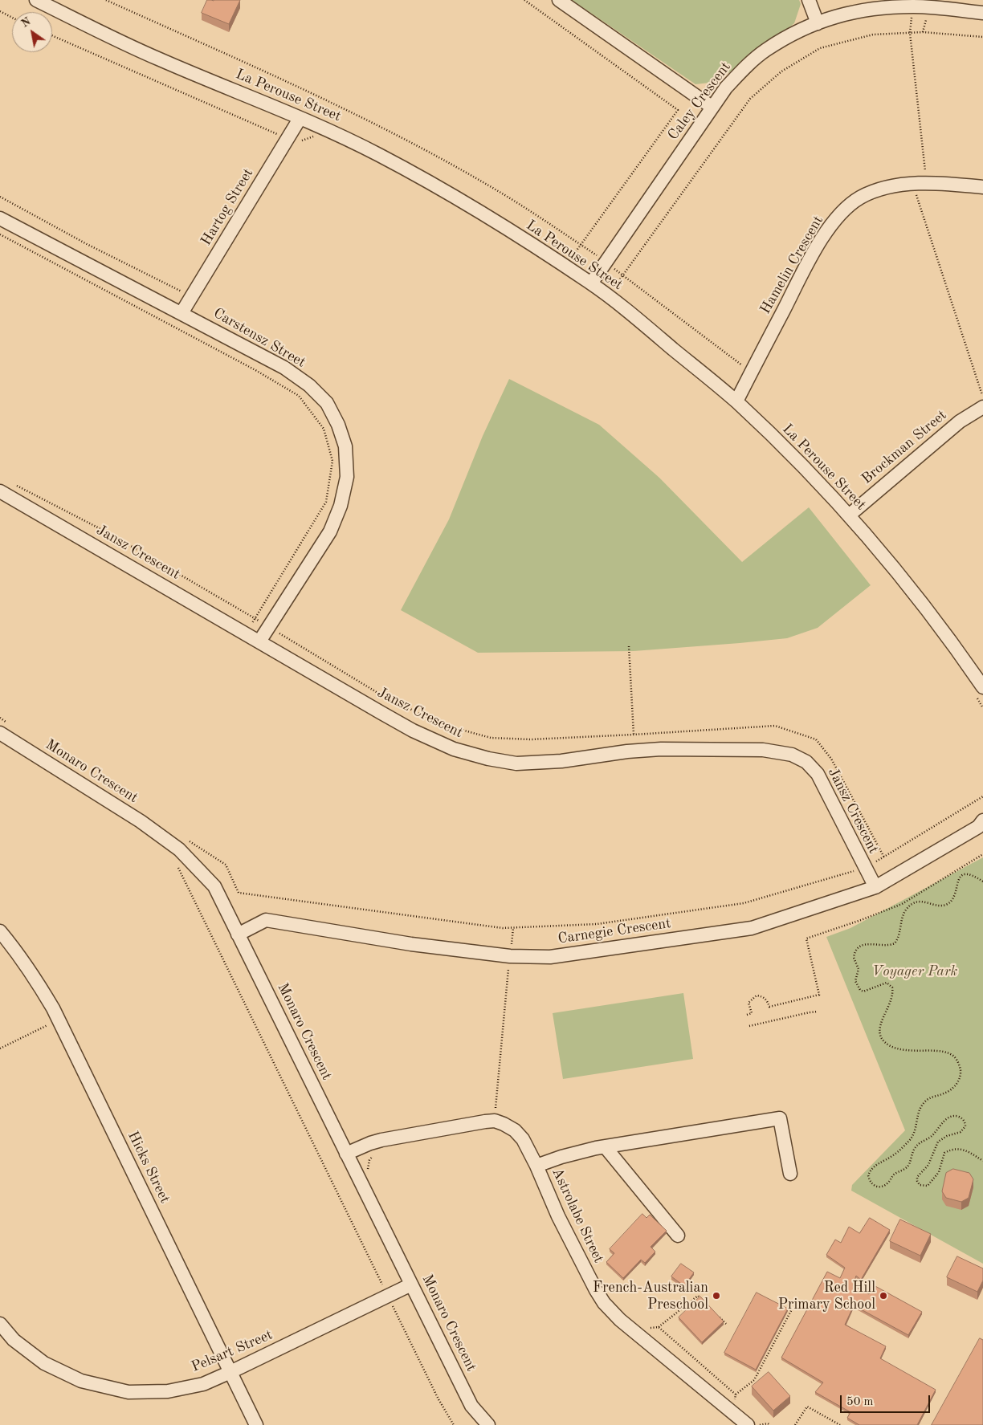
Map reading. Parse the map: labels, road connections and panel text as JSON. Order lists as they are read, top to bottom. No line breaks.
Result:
{"streets":{"street":["La Perouse Street","Caley Crescent","Hartog Street","Hamelin Crescent","Carstensz Street","Brockman Street","Jansz Crescent","Monaro Crescent","Carnegie Crescent","Hicks Street","Astrolabe Street","Pelsart Street"]},"crossings":[["La Perouse Street","Caley Crescent"],["La Perouse Street","Hartog Street"],["La Perouse Street","Hamelin Crescent"],["La Perouse Street","Brockman Street"],["Hartog Street","Carstensz Street"],["Carstensz Street","Jansz Crescent"],["Jansz Crescent","Carnegie Crescent"],["Monaro Crescent","Carnegie Crescent"],["Monaro Crescent","Pelsart Street"],["Hicks Street","Pelsart Street"]],"parks":["Voyager Park"],"places":["French-Australian Preschool","Red Hill Primary School"],"scale_bar":"50 m","north":"top left"}
